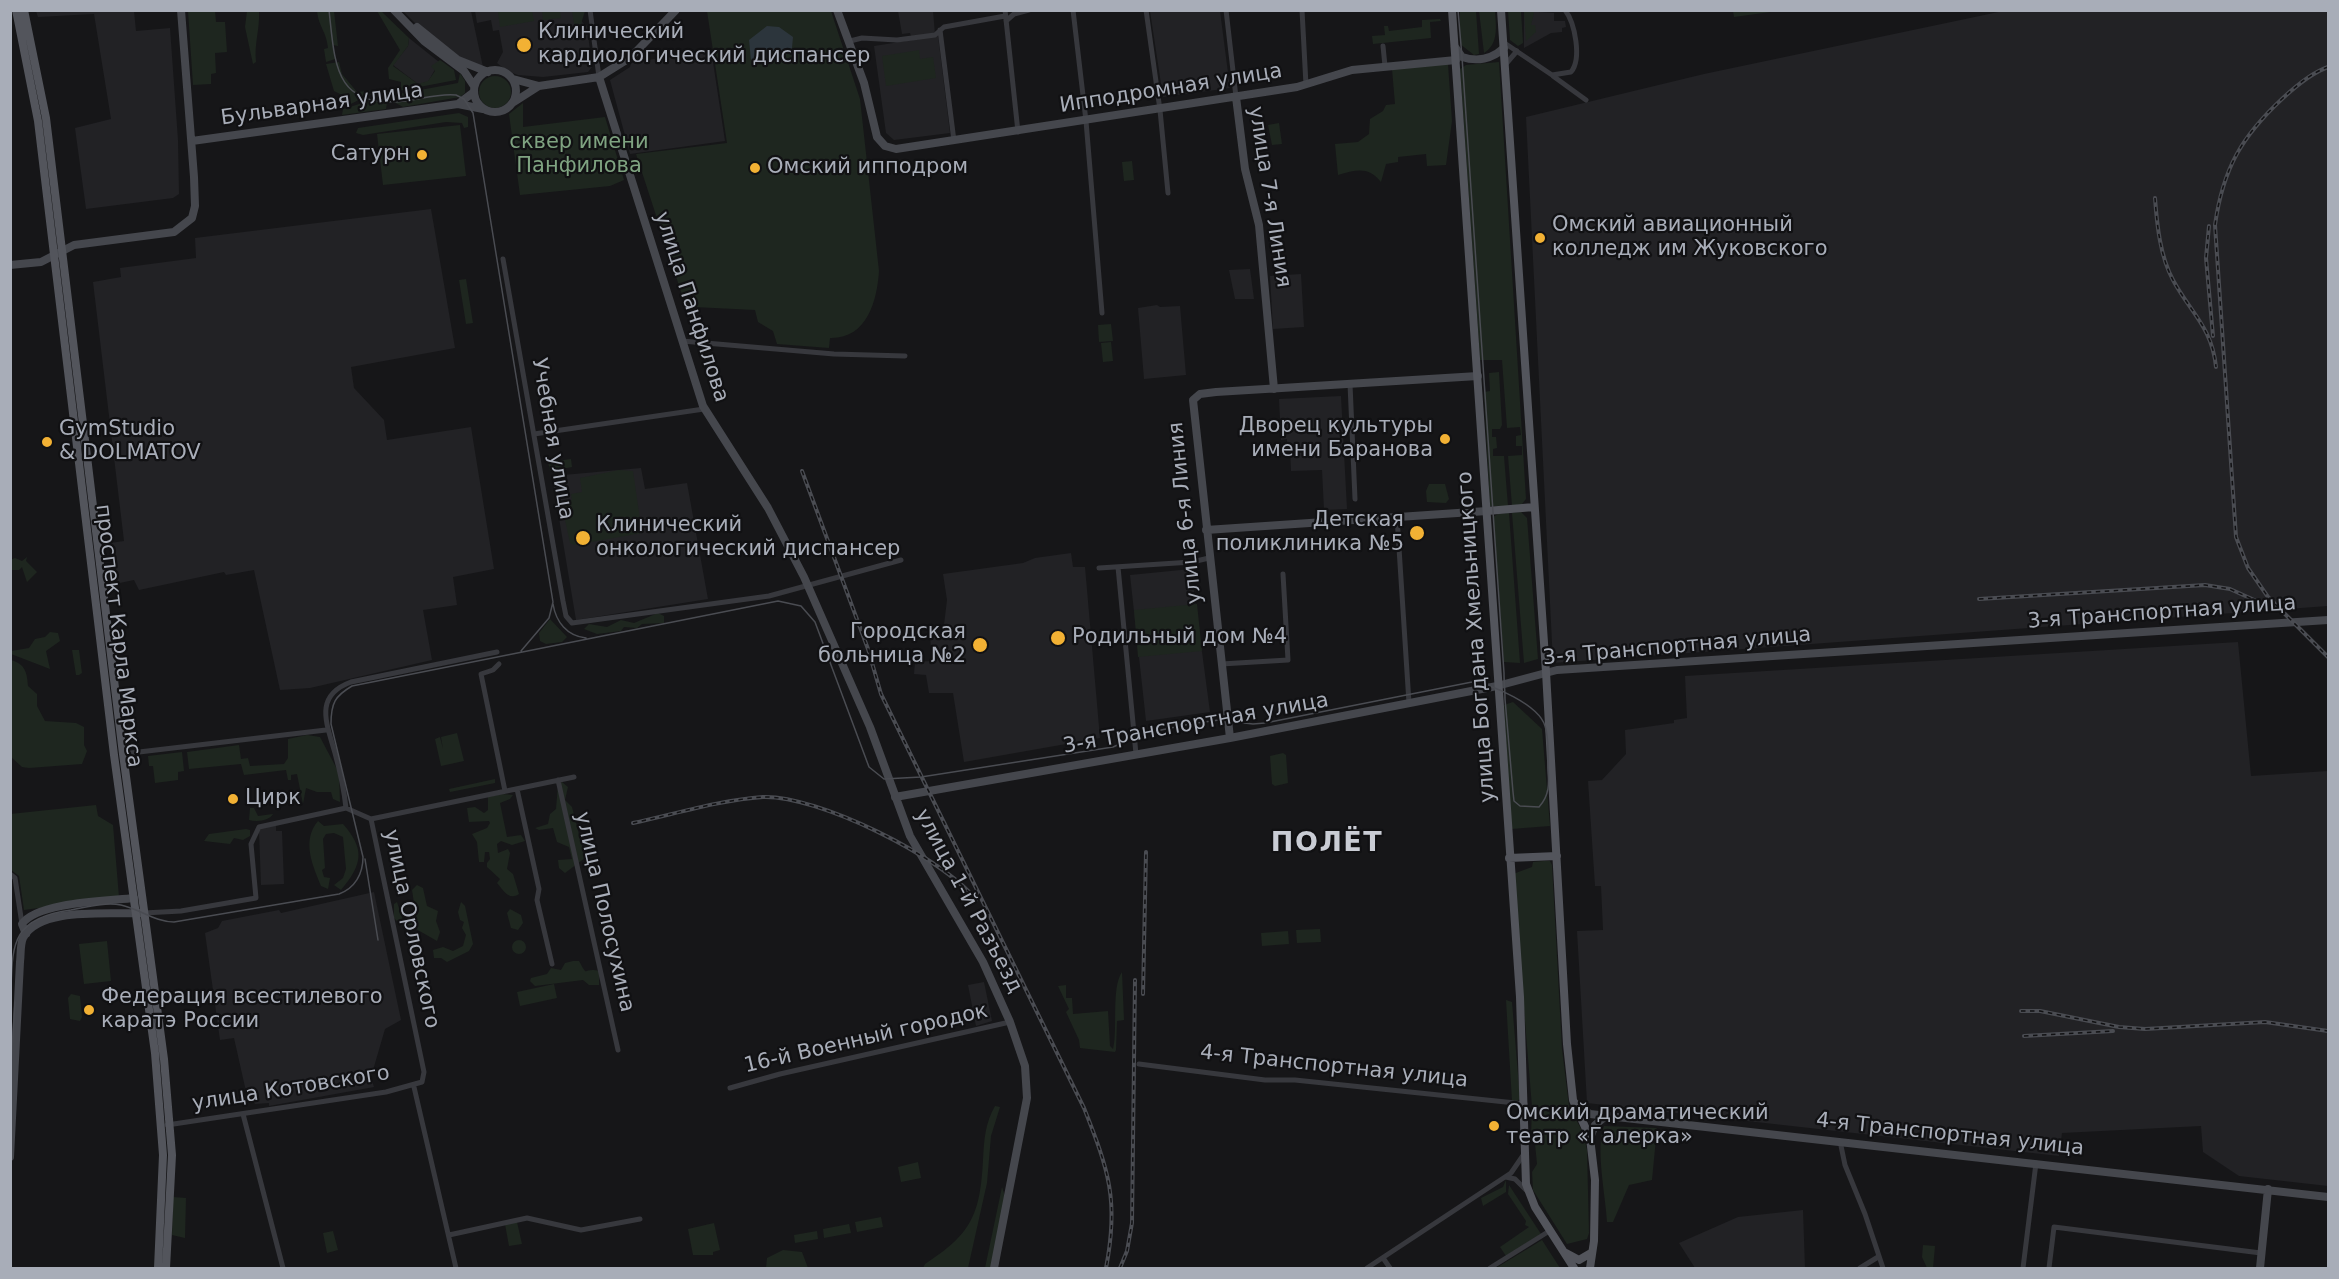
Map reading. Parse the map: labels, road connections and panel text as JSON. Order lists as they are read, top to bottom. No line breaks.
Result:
{"streets":{"main road":["Ипподромная улица","Бульварная улица","улица 7-я Линия","улица Панфилова","улица 6-я Линия","3-я Транспортная улица","проспект Карла Маркса","улица Богдана Хмельницкого","улица 1-й Разъезд","4-я Транспортная улица"],"street":["Учебная улица","улица Полосухина","улица Орловского","16-й Военный городок","улица Котовского"]},"crossings":[["Ипподромная улица","улица 7-я Линия"],["Ипподромная улица","улица Богдана Хмельницкого"],["улица 7-я Линия","улица 6-я Линия"],["улица Панфилова","Учебная улица"],["улица Панфилова","3-я Транспортная улица"],["улица Панфилова","улица 1-й Разъезд"],["улица 6-я Линия","3-я Транспортная улица"],["3-я Транспортная улица","улица Богдана Хмельницкого"],["3-я Транспортная улица","улица 1-й Разъезд"],["проспект Карла Маркса","улица Котовского"],["улица Богдана Хмельницкого","4-я Транспортная улица"],["улица 1-й Разъезд","16-й Военный городок"],["улица Орловского","улица Котовского"]],"districts":["ПОЛЁТ"],"parks":["сквер имени Панфилова"],"places":["Клинический кардиологический диспансер","Сатурн","Омский ипподром","Омский авиационный колледж им Жуковского","Дворец культуры имени Баранова","GymStudio & DOLMATOV","Детская поликлиника №5","Клинический онкологический диспансер","Родильный дом №4","Городская больница №2","Цирк","Федерация всестилевого каратэ России","Омский драматический театр «Галерка»"]}
